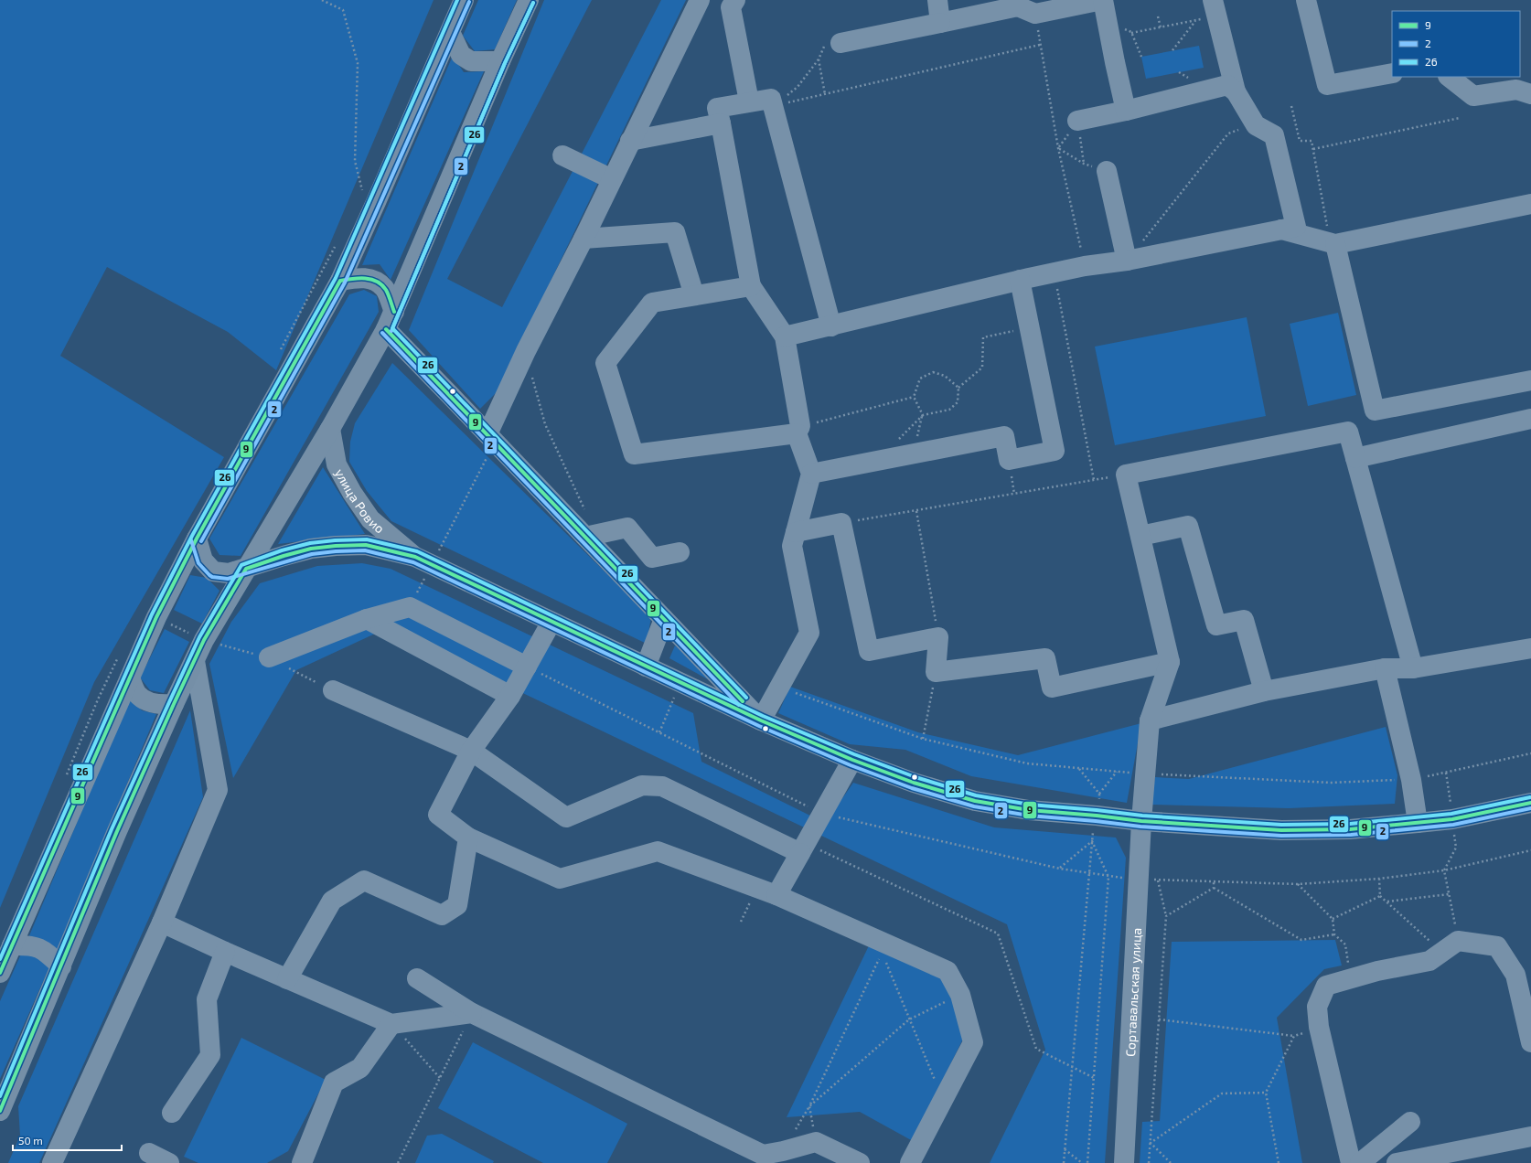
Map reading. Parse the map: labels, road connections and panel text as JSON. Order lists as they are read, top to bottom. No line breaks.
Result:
{"streets":{"main road":["улица Ровио"],"street":["Сортавальская улица"]},"crossings":[["улица Ровио","Сортавальская улица"]],"lines":["transit line 26","transit line 2","transit line 9"],"legend":["9","2","26"],"scale_bar":"50 m"}
